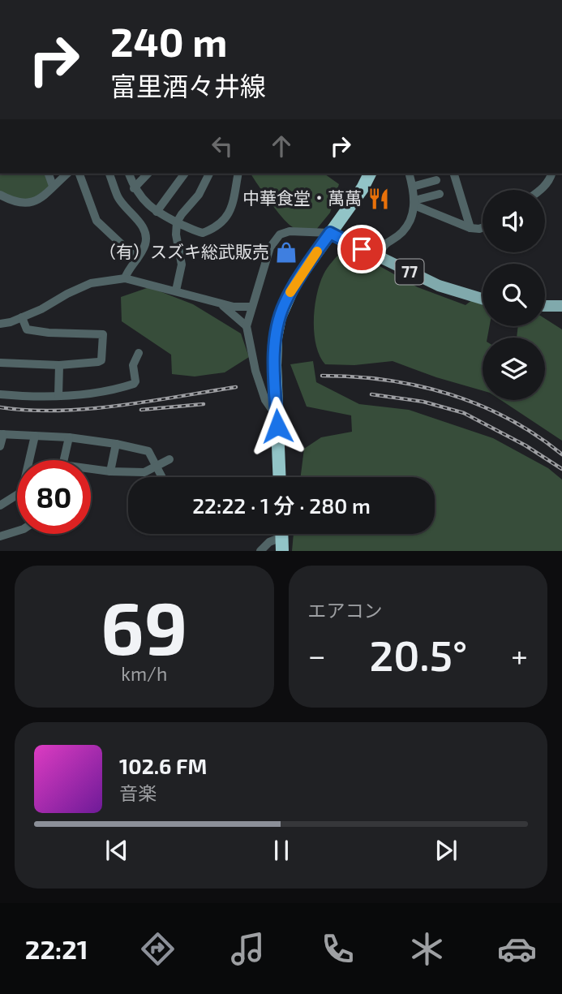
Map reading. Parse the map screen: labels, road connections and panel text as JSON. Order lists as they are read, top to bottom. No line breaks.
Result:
{"streets":{"main road":["77"]},"places":{"restaurant":["中華食堂・萬萬"],"shop":["（有）スズキ総武販売"]},"page":{"turn":["240 m","富里酒々井線"],"limit":"80","trip":"22:22 · 1 分 · 280 m","tile":[["69","km/h"],"エアコン"],"heat":["−","20.5°","+"],"song":["102.6 FM","音楽"],"tabs":"22:21"}}
